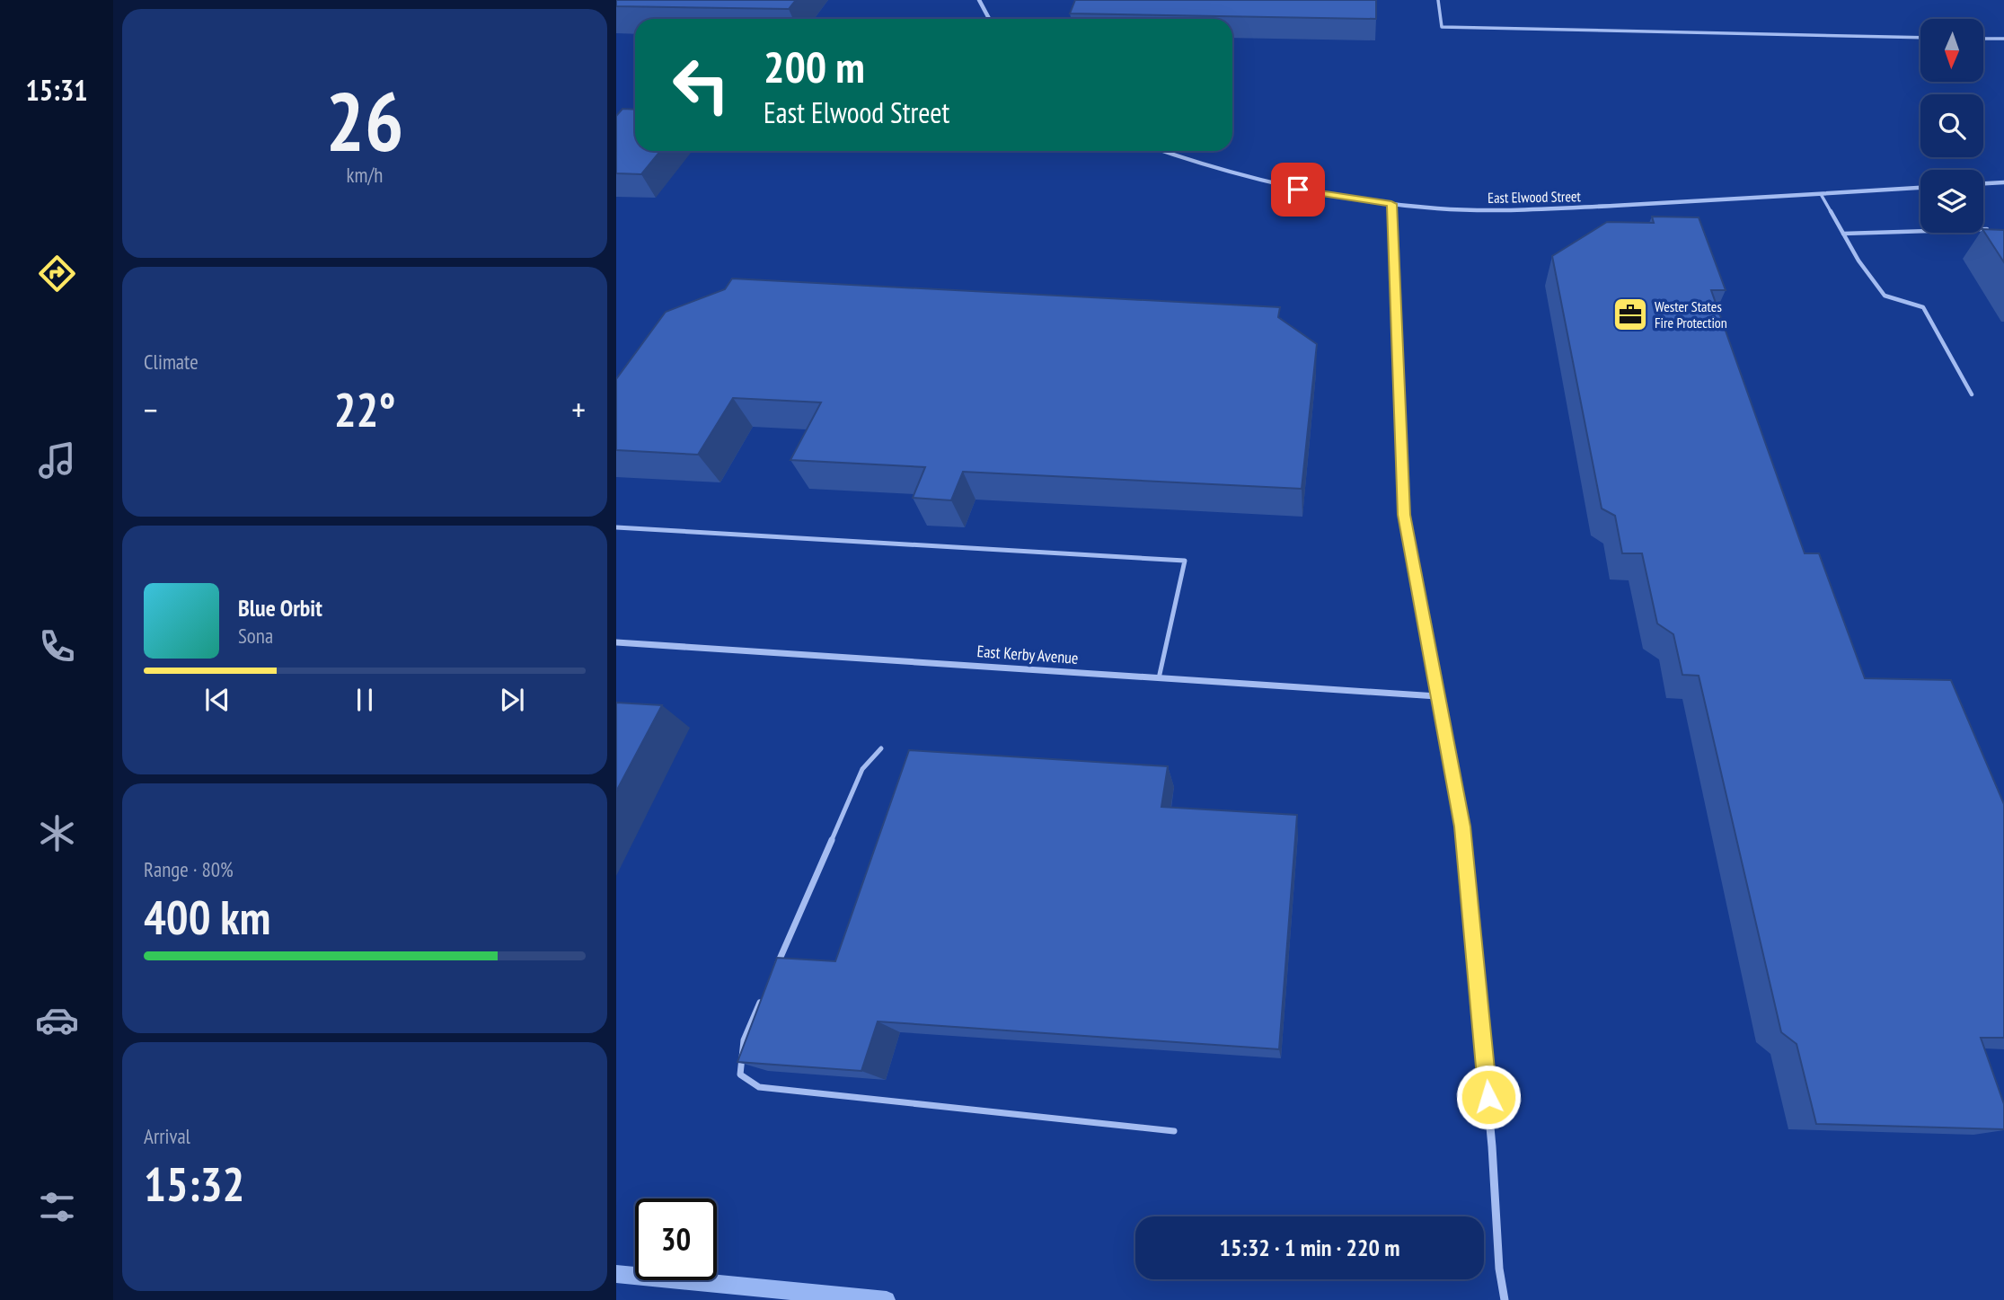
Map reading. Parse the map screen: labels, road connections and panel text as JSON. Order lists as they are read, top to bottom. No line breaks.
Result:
{"streets":{"street":["East Elwood Street","East Kerby Avenue"]},"places":{"office":["Wester States Fire Protection"]},"north":"bottom","page":{"tabs":"15:31","tile":[["26","km/h"],"Climate",["Range · 80%","400 km"],["Arrival","15:32"]],"turn":["200 m","East Elwood Street"],"heat":["−","22°","+"],"song":["Blue Orbit","Sona"],"limit":"30","trip":"15:32 · 1 min · 220 m"}}
